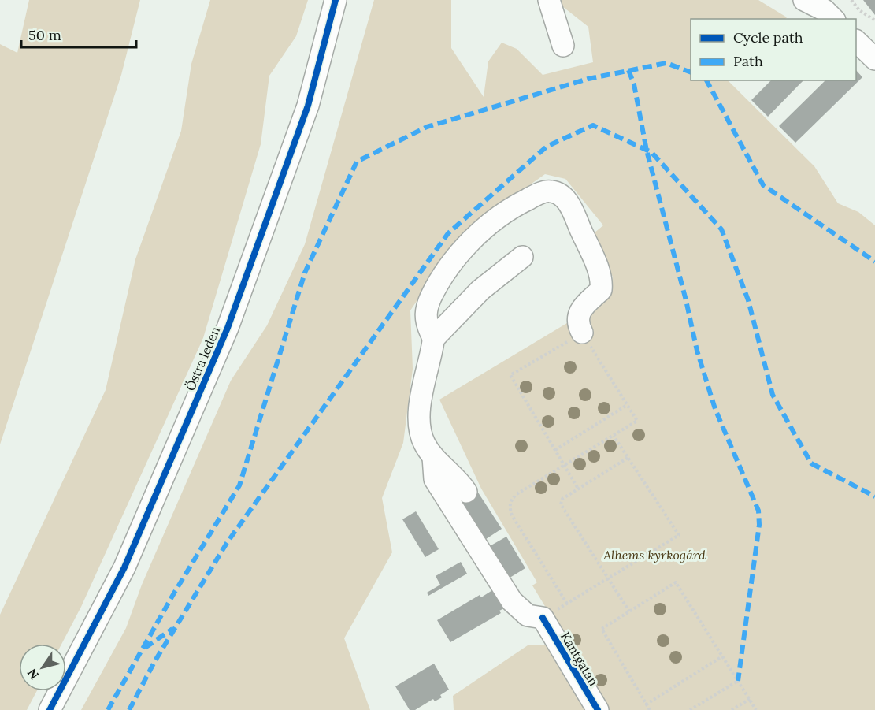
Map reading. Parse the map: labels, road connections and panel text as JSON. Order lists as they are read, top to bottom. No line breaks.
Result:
{"streets":{"street":["Östra leden","Kantgatan"]},"parks":["Alhems kyrkogård"],"legend":["Cycle path","Path"],"scale_bar":"50 m","north":"bottom left"}
